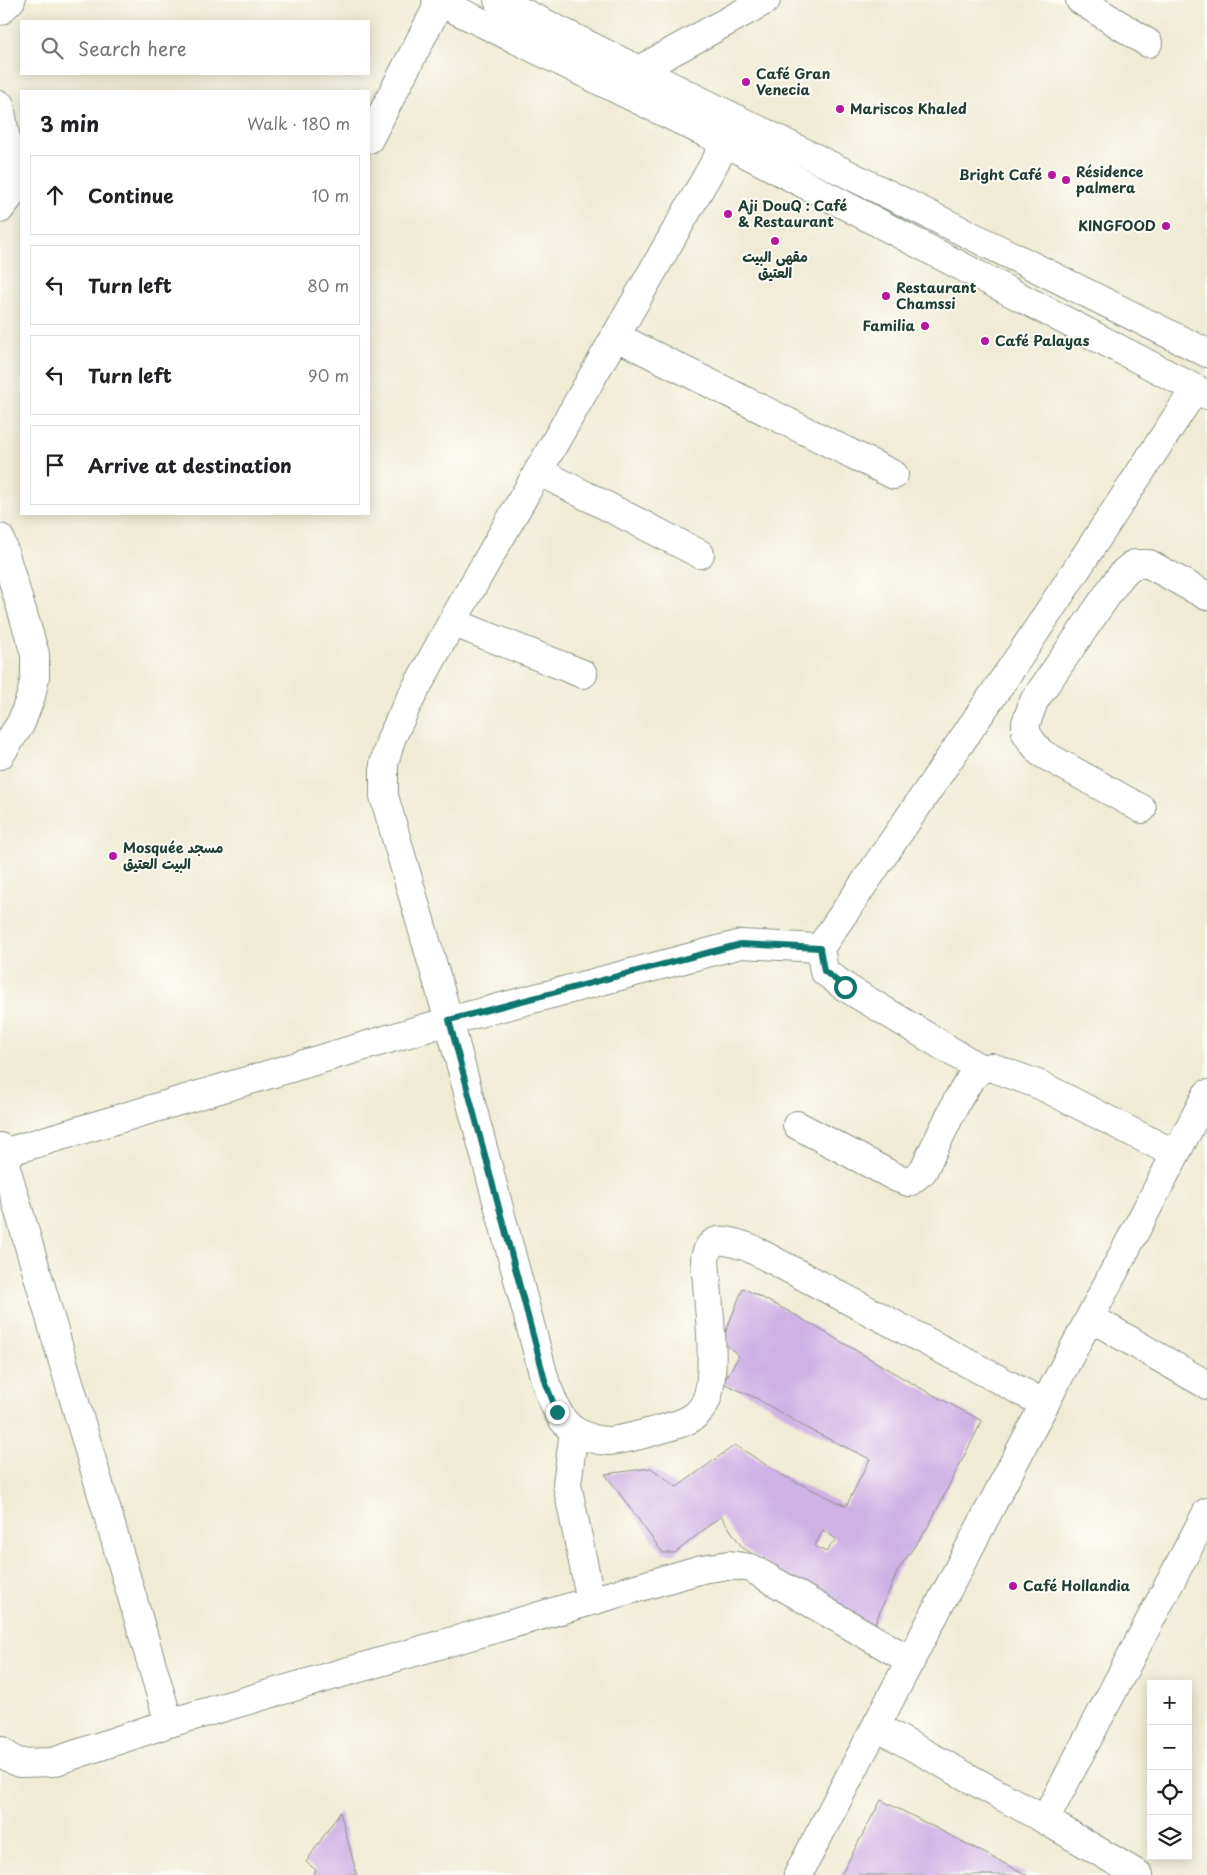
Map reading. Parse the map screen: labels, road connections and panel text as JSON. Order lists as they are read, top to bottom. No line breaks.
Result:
{"places":["Café Gran Venecia","Mariscos Khaled","Bright Café","Résidence palmera","Aji DouQ : Café & Restaurant","KINGFOOD","مقهى البيت العتيق","Restaurant Chamssi","Familia","Café Palayas","Mosquée مسجد البيت العتيق","Café Hollandia"],"page":{"search":"Search here","heading":["3 min","Walk · 180 m"],"list":[["Continue","10 m"],["Turn left","80 m"],["Turn left","90 m"],"Arrive at destination"],"map_buttons":["+","−"]}}
